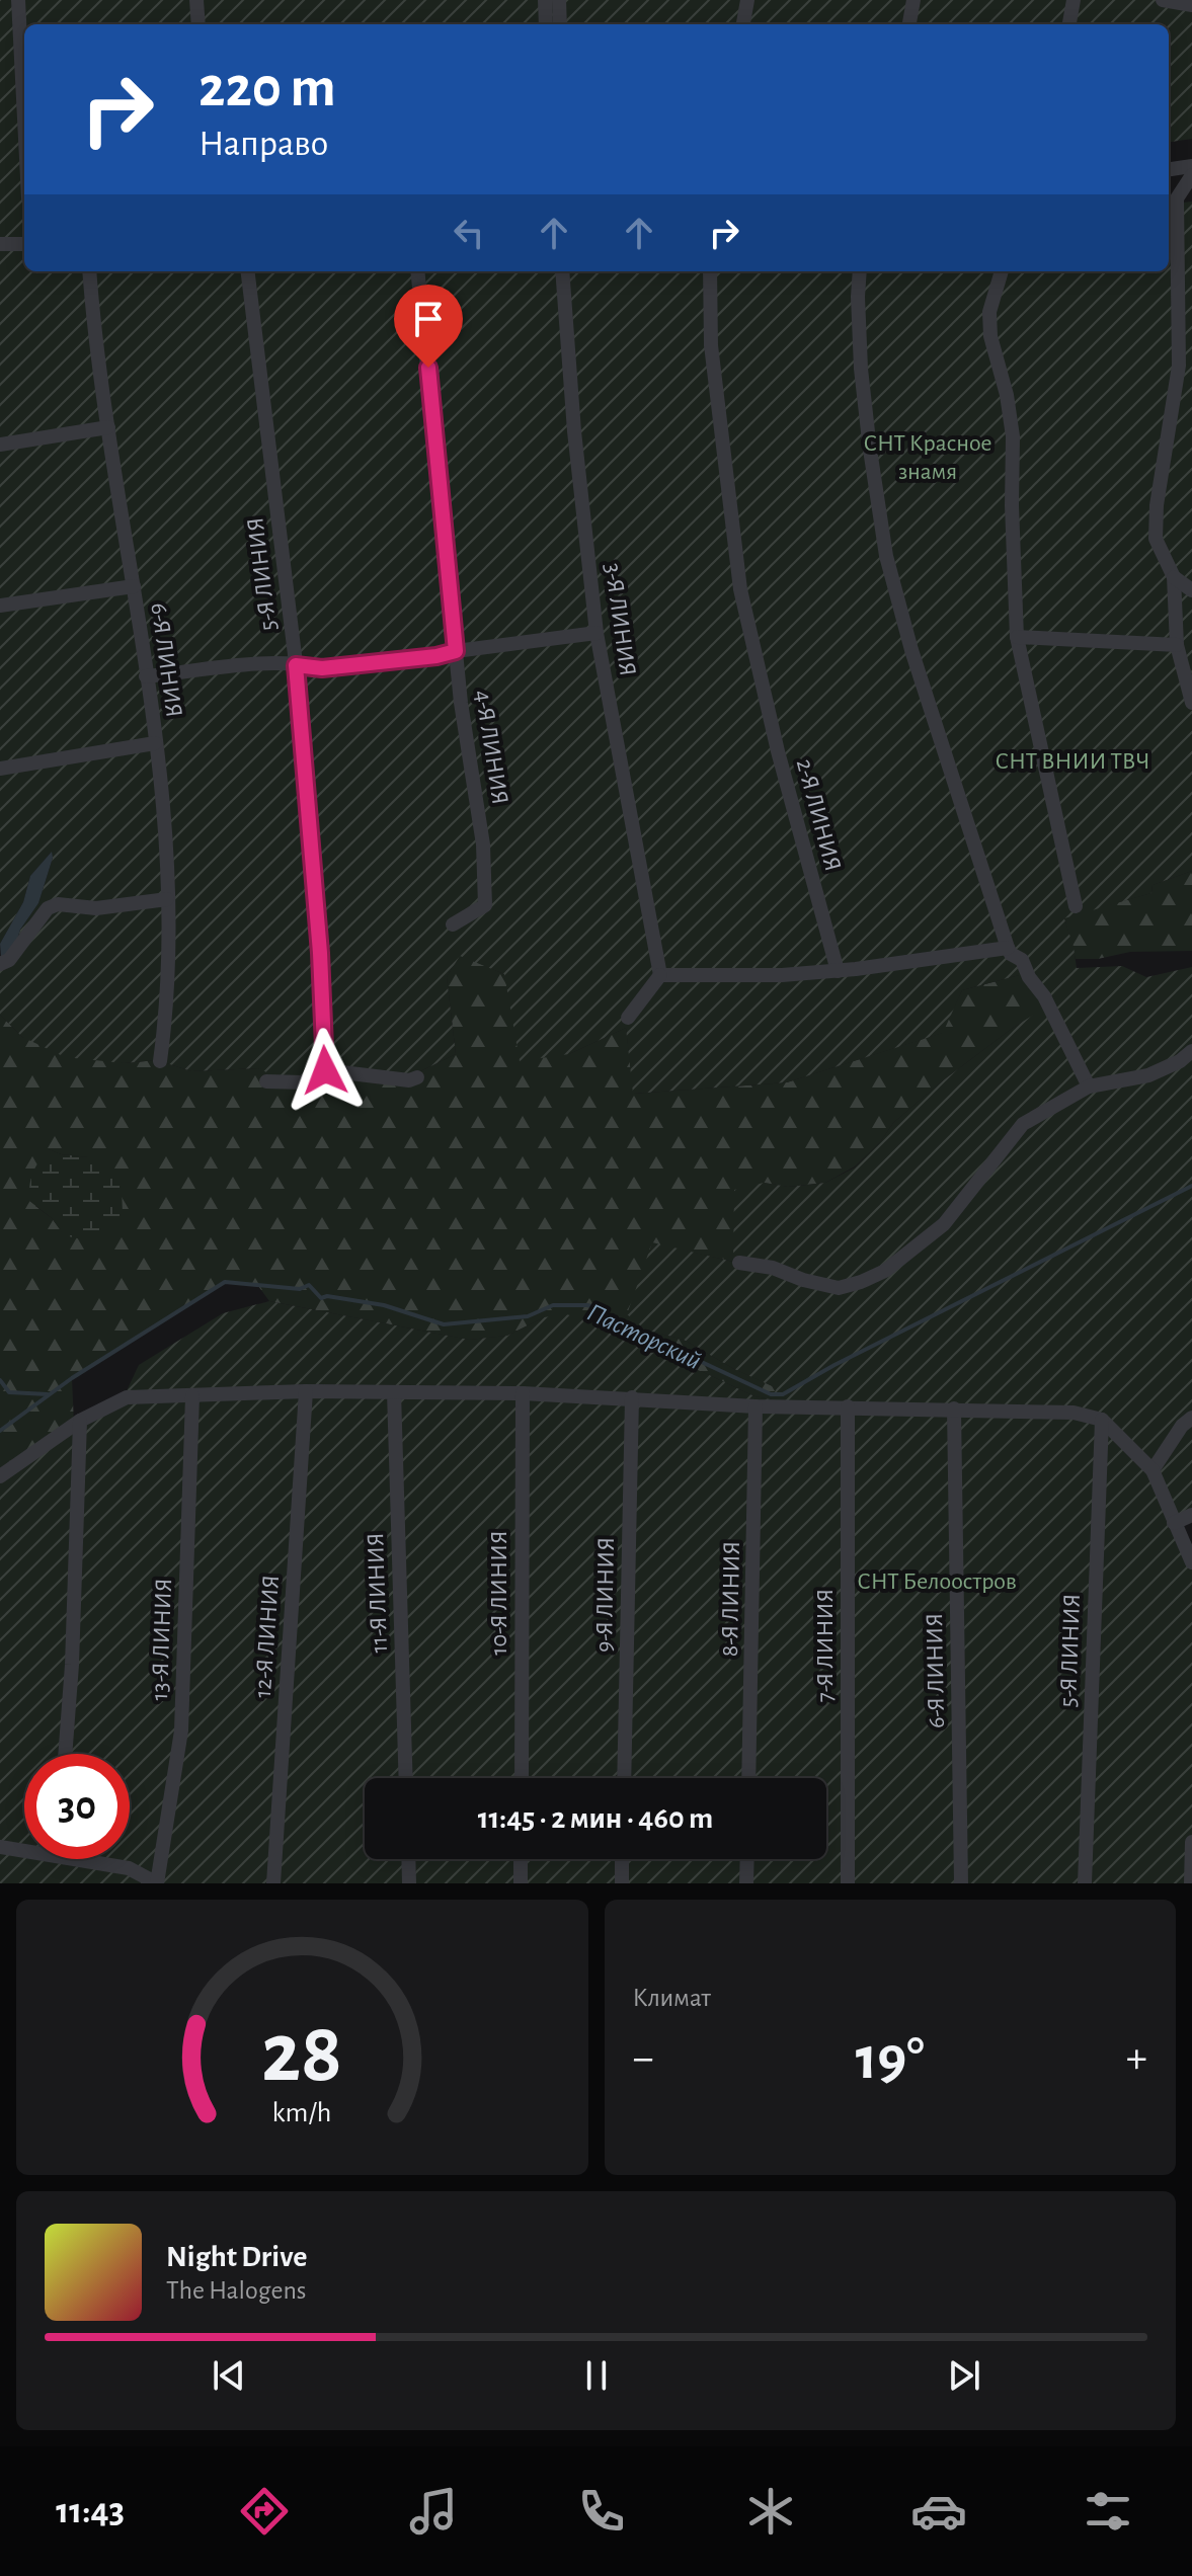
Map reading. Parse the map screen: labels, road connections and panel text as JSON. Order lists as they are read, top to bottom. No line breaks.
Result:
{"streets":{"street":["5-Я ЛИНИЯ","3-Я ЛИНИЯ","6-Я ЛИНИЯ","4-Я ЛИНИЯ","2-Я ЛИНИЯ","11-Я ЛИНИЯ","10-Я ЛИНИЯ","9-Я ЛИНИЯ","8-Я ЛИНИЯ","12-Я ЛИНИЯ","13-Я ЛИНИЯ","7-Я ЛИНИЯ"]},"water":["Пасторский"],"parks":["СНТ Красное знамя","СНТ ВНИИ ТВЧ","СНТ Белоостров"],"page":{"turn":["220 m","Направо"],"limit":"30","trip":"11:45 · 2 мин · 460 m","tile":"Климат","heat":["−","19°","+"],"song":["Night Drive","The Halogens"],"tabs":"11:43","gauge":["28","km/h"]}}
